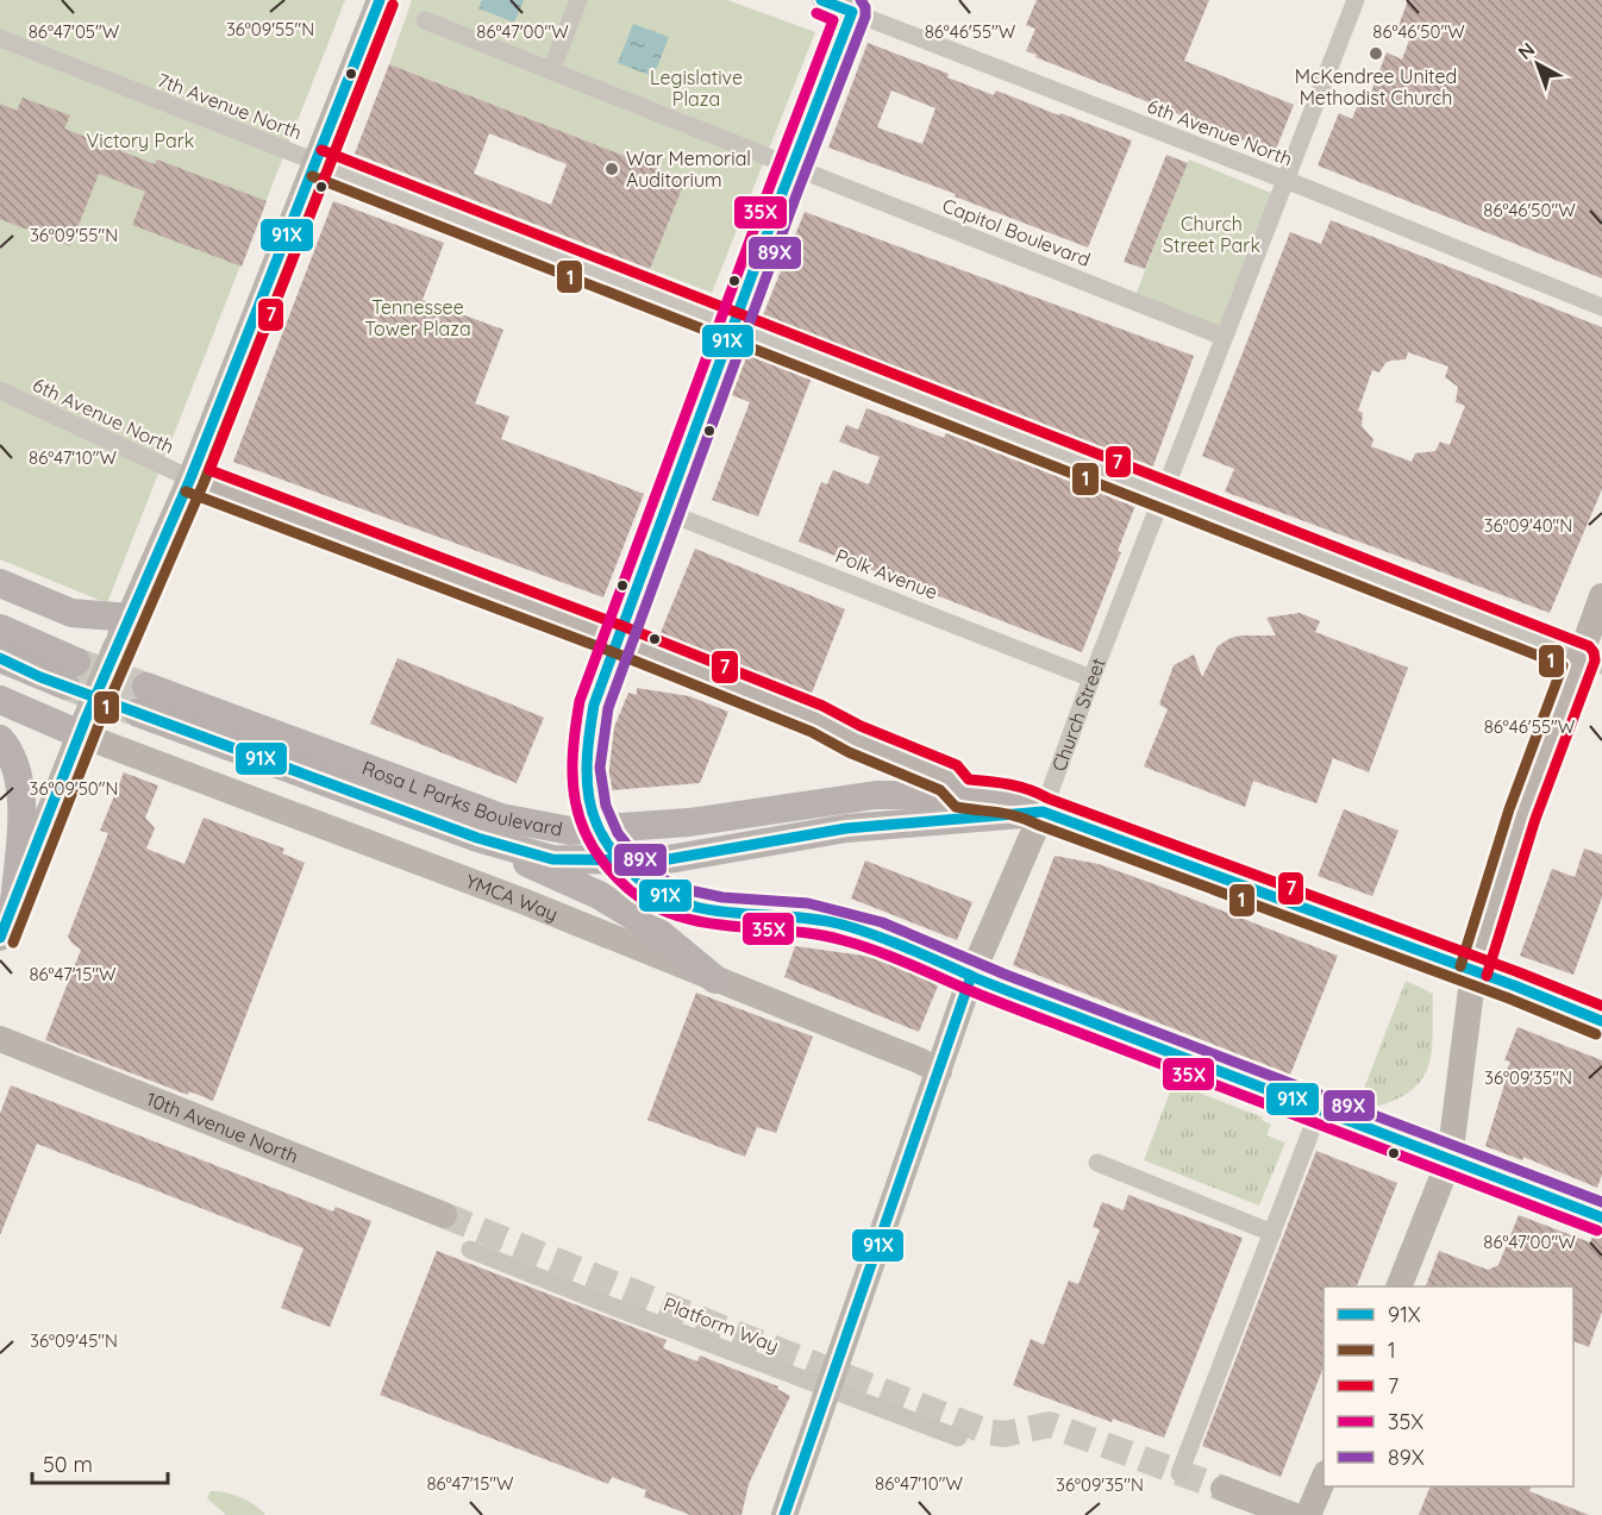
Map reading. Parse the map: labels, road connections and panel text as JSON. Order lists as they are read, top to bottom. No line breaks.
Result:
{"streets":{"main road":["Rosa L Parks Boulevard"],"street":["7th Avenue North","6th Avenue North","Capitol Boulevard","Polk Avenue","Church Street","YMCA Way","10th Avenue North","Platform Way"]},"crossings":[["7th Avenue North","Church Street"],["6th Avenue North","Church Street"],["Capitol Boulevard","Church Street"],["Polk Avenue","Church Street"],["Church Street","Rosa L Parks Boulevard"],["Church Street","YMCA Way"],["Church Street","Platform Way"]],"parks":["Legislative Plaza","Victory Park","Church Street Park","Tennessee Tower Plaza"],"places":["McKendree United Methodist Church","War Memorial Auditorium"],"lines":["transit line 91X","transit line 89X","transit line 1","transit line 7","transit line 35X"],"legend":["91X","1","7","35X","89X"],"scale_bar":"50 m","north":"top left","coordinates":["36°09'55\"N","86°46'50\"W","86°47'05\"W","86°47'00\"W","86°46'55\"W","86°47'10\"W","36°09'40\"N","36°09'50\"N","86°47'15\"W","36°09'35\"N","36°09'45\"N"]}
